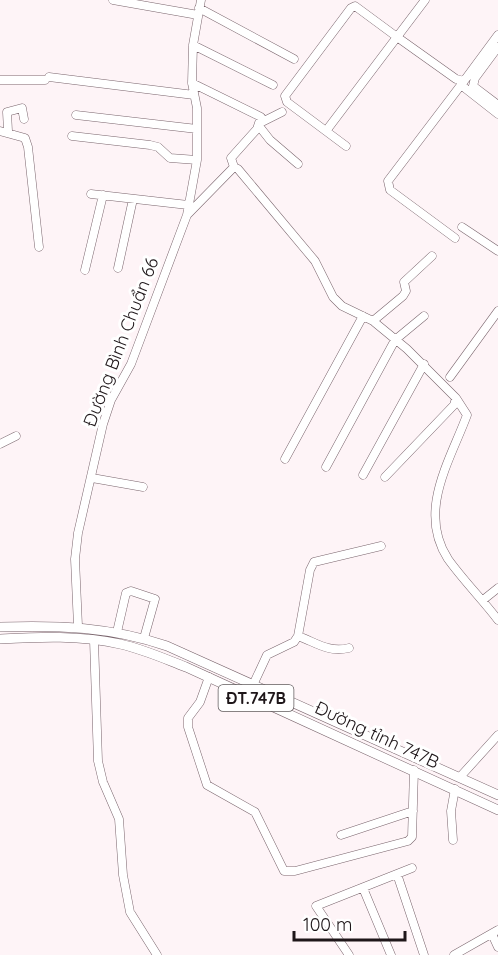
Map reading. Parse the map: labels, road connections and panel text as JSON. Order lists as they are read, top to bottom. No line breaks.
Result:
{"streets":{"main road":["ĐT.747B","Đường tỉnh 747B"],"street":["Đường Bình Chuẩn 66"]},"crossings":[["Đường Bình Chuẩn 66","Đường tỉnh 747B"]],"scale_bar":"100 m"}
